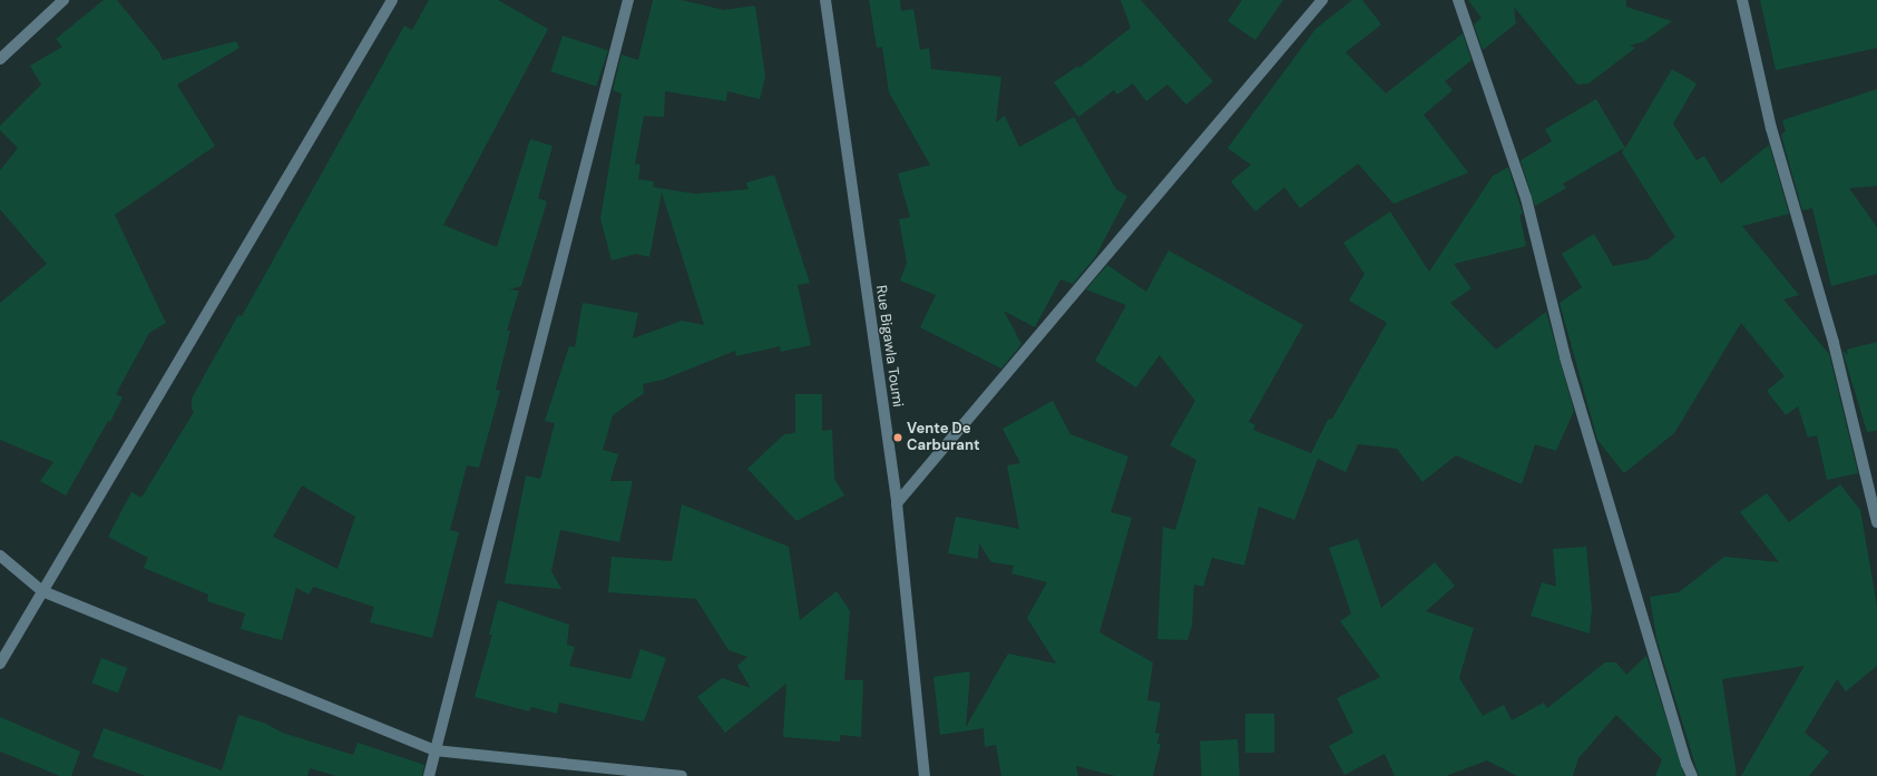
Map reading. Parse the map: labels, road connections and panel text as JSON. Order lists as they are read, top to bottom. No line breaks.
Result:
{"streets":{"street":["Rue Bigawla Toumi"]},"places":["Vente De Carburant"]}
